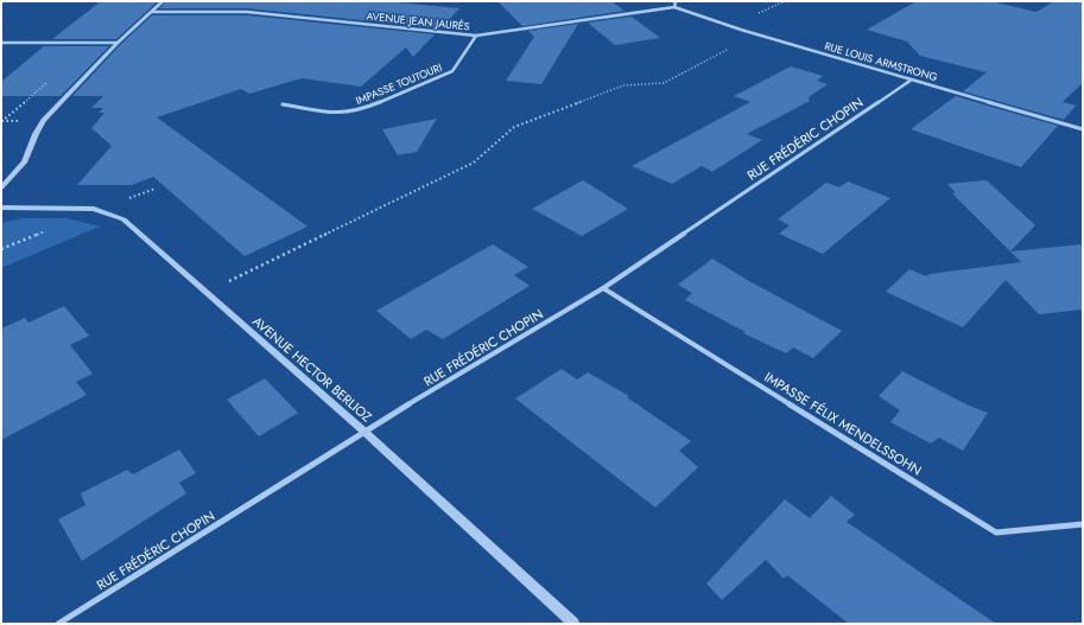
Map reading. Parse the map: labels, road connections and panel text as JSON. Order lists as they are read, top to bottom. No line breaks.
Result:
{"streets":{"street":["AVENUE JEAN JAURÈS","RUE LOUIS ARMSTRONG","IMPASSE TOUTOURI","RUE FRÉDÉRIC CHOPIN","AVENUE HECTOR BERLIOZ","IMPASSE FÉLIX MENDELSSOHN"]},"crossings":[["AVENUE JEAN JAURÈS","RUE LOUIS ARMSTRONG"],["AVENUE JEAN JAURÈS","IMPASSE TOUTOURI"],["RUE LOUIS ARMSTRONG","RUE FRÉDÉRIC CHOPIN"],["RUE FRÉDÉRIC CHOPIN","AVENUE HECTOR BERLIOZ"],["RUE FRÉDÉRIC CHOPIN","IMPASSE FÉLIX MENDELSSOHN"]]}
